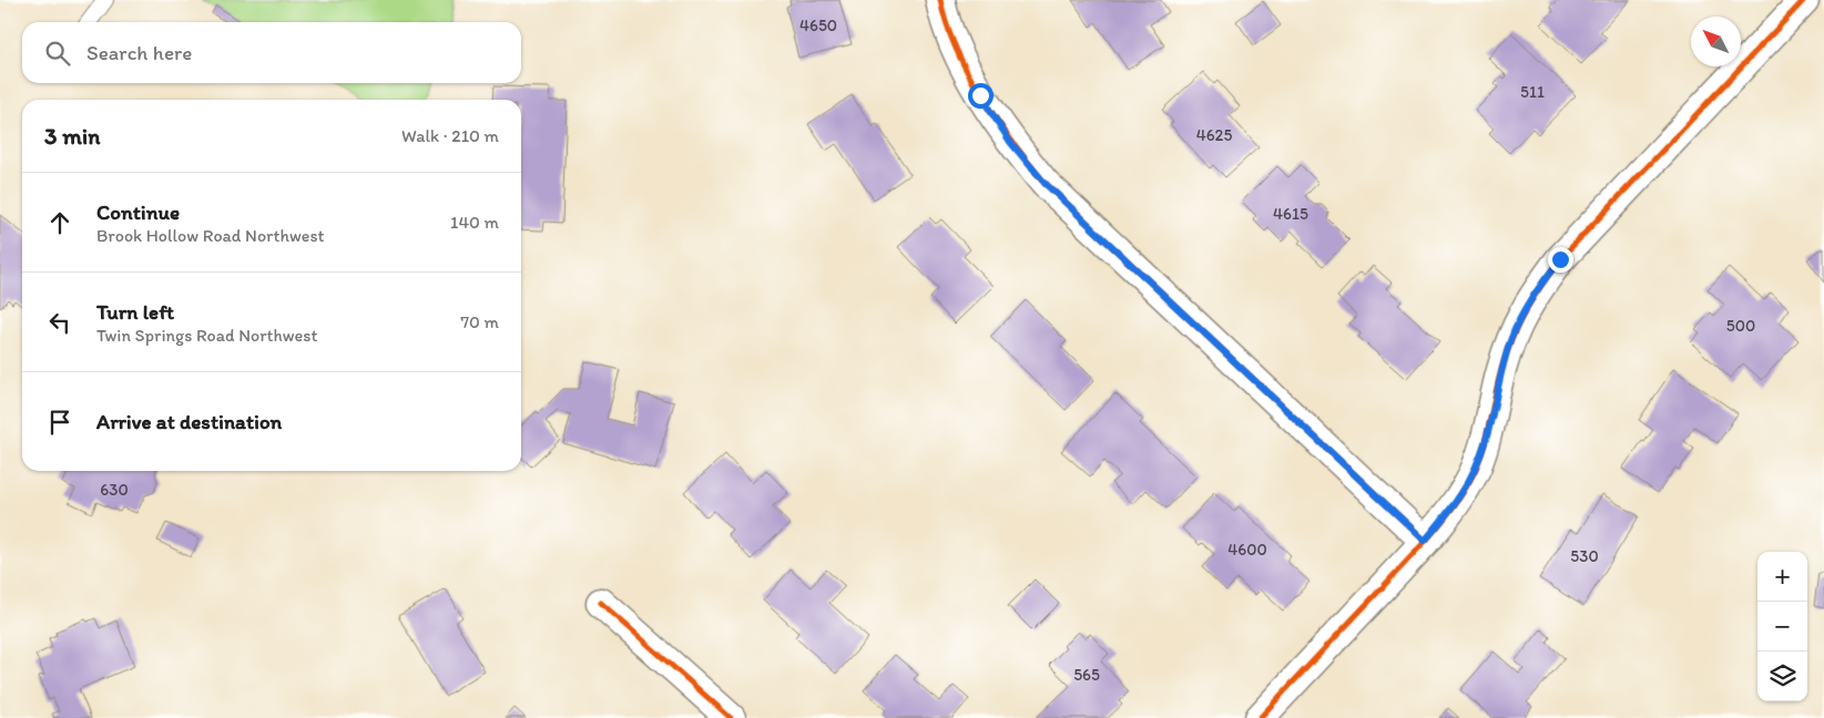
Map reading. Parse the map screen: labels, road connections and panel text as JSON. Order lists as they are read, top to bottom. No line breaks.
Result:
{"house_numbers":["4650","511","4625","4615","500","630","4600","530","565"],"north":"top left","page":{"search":"Search here","heading":["3 min","Walk · 210 m"],"list":[["Continue","Brook Hollow Road Northwest","140 m"],["Turn left","Twin Springs Road Northwest","70 m"],"Arrive at destination"],"map_buttons":["+","−"]}}
